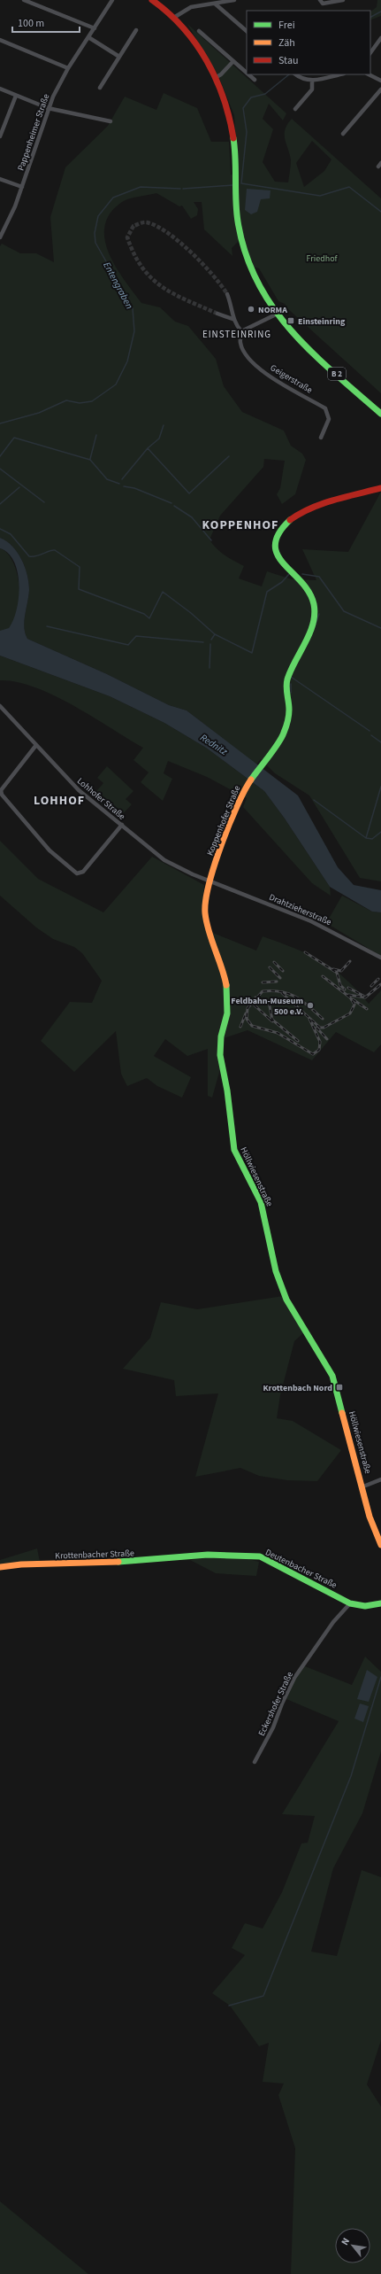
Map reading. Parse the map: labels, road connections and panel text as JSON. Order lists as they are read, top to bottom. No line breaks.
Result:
{"streets":{"street":["Pappenheimer Straße","B 2","Geigerstraße","Lohhofer Straße","Koppenhofer Straße","Drahtzieherstraße","Höllwiesenstraße","Krottenbacher Straße","Deutenbacher Straße","Eckershofer Straße"]},"crossings":[["Lohhofer Straße","Koppenhofer Straße"],["Lohhofer Straße","Drahtzieherstraße"],["Lohhofer Straße","Höllwiesenstraße"],["Koppenhofer Straße","Drahtzieherstraße"],["Koppenhofer Straße","Höllwiesenstraße"],["Drahtzieherstraße","Höllwiesenstraße"],["Krottenbacher Straße","Deutenbacher Straße"],["Deutenbacher Straße","Eckershofer Straße"]],"districts":["EINSTEINRING","KOPPENHOF","LOHHOF"],"water":["Entengraben","Rednitz"],"parks":["Friedhof"],"places":{"other":["NORMA","Feldbahn-Museum 500 e.V."],"transit":["Einsteinring","Krottenbach Nord"]},"legend":["Frei","Zäh","Stau"],"scale_bar":"100 m","north":"top left"}
